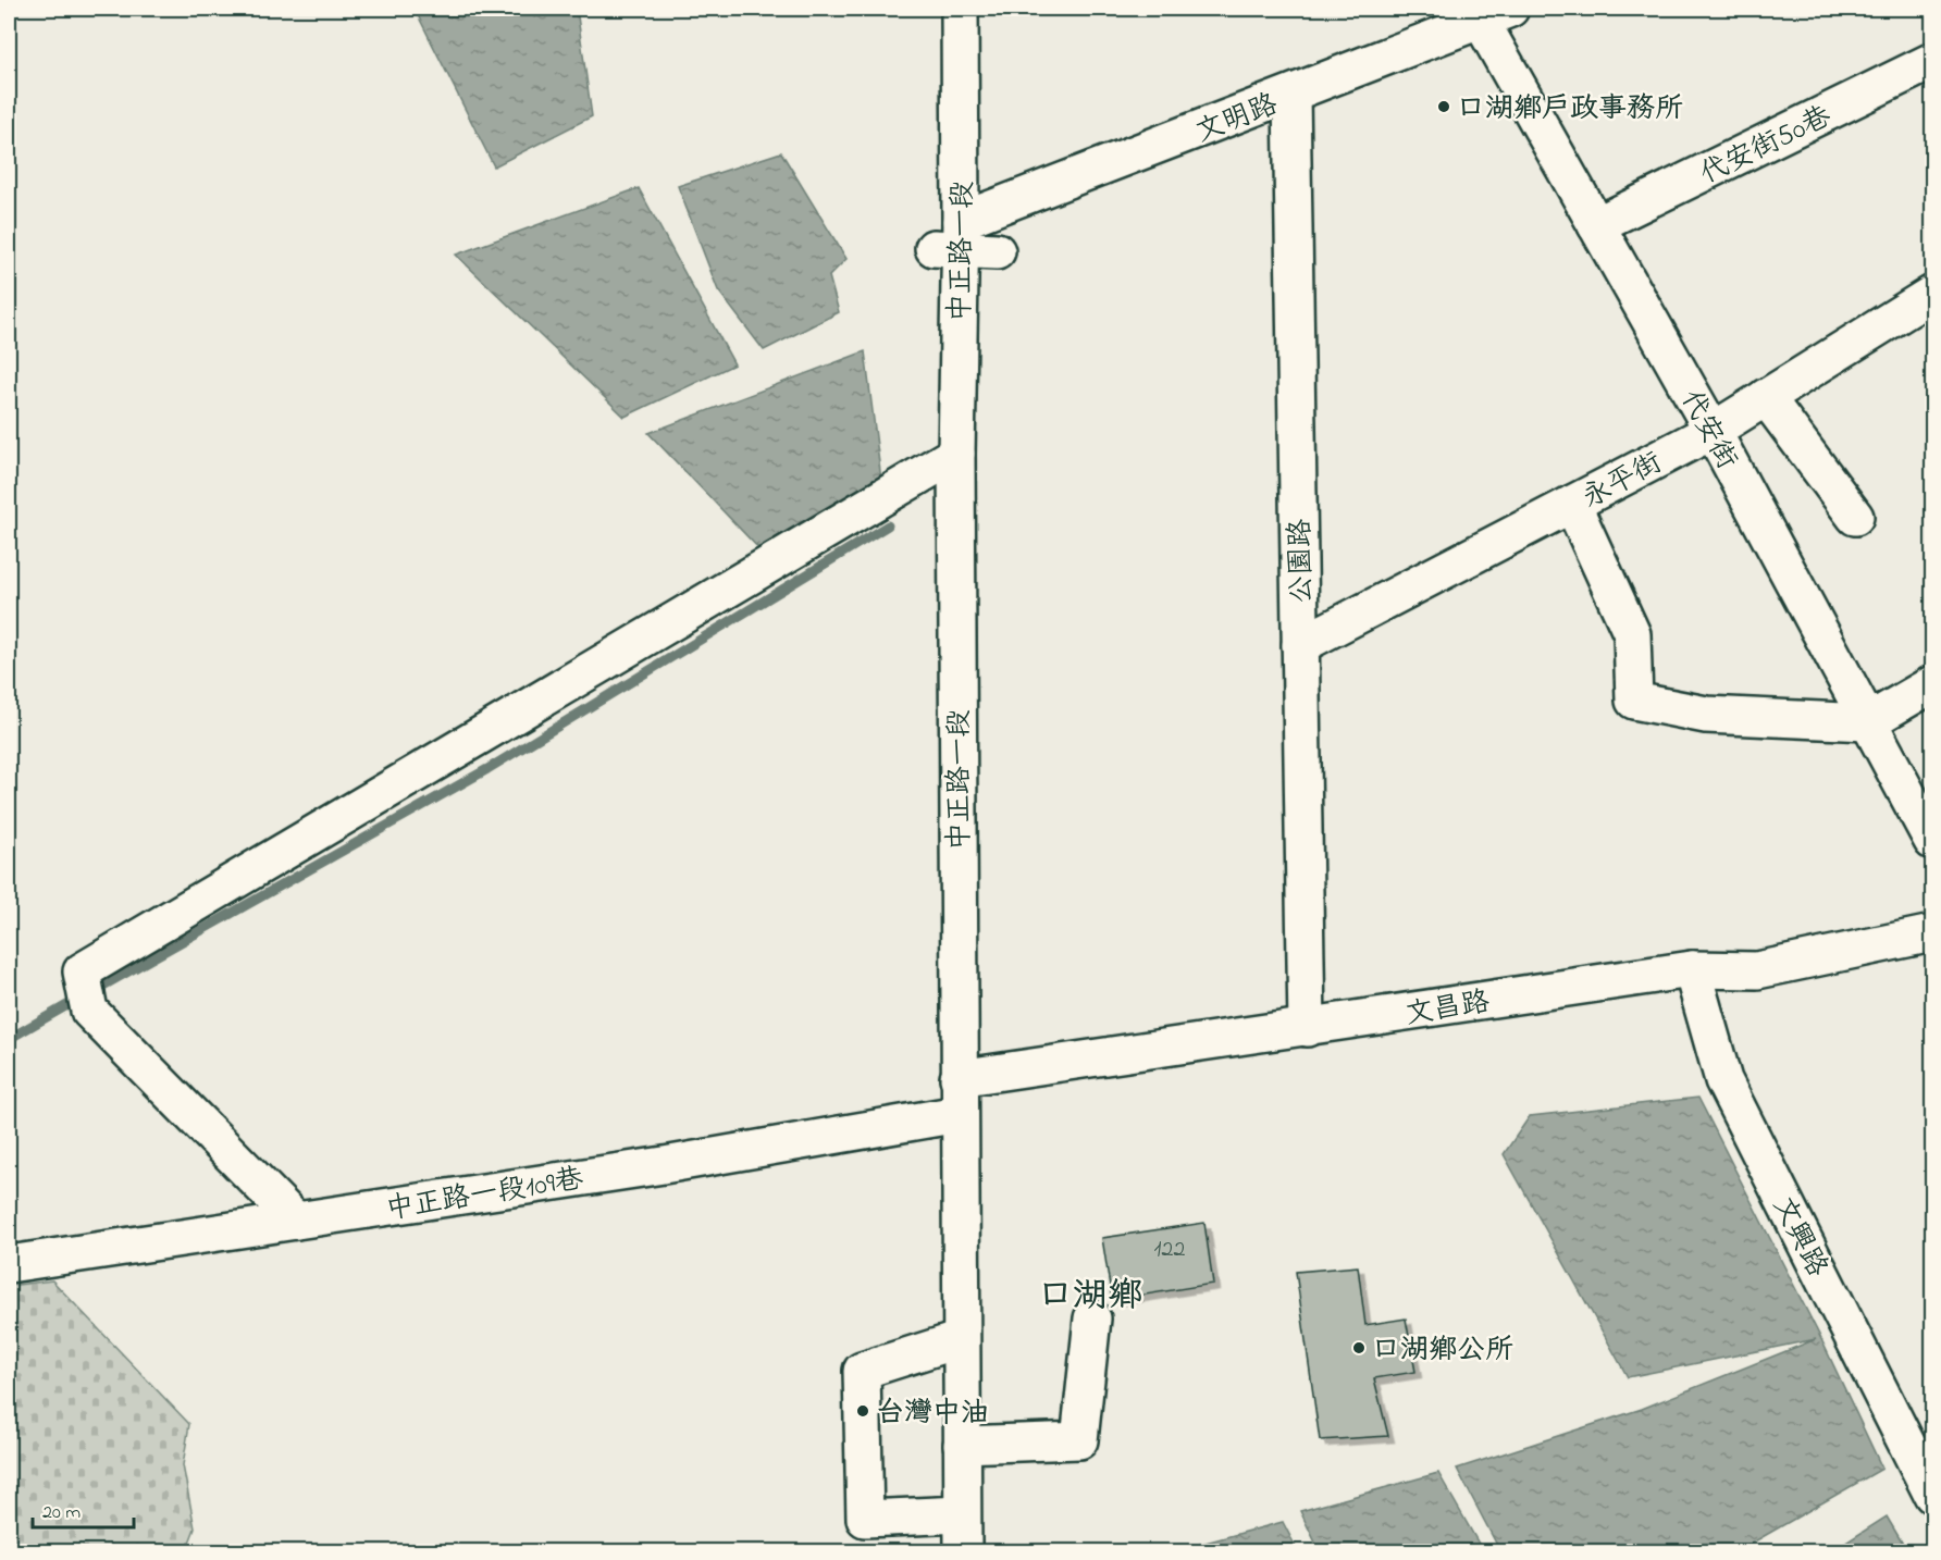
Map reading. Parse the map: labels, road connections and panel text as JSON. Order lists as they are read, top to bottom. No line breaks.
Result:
{"streets":{"street":["文明路","代安街50巷","中正路一段","代安街","永平街","公園路","文昌路","中正路一段109巷","文興路"]},"crossings":[["文明路","中正路一段"],["文明路","代安街"],["文明路","公園路"],["代安街50巷","代安街"],["中正路一段","文昌路"],["中正路一段","中正路一段109巷"],["代安街","永平街"],["永平街","公園路"],["公園路","文昌路"],["文昌路","文興路"]],"districts":["口湖鄉"],"places":["口湖鄉戶政事務所","口湖鄉公所","台灣中油"],"house_numbers":["122"],"scale_bar":"20 m"}
